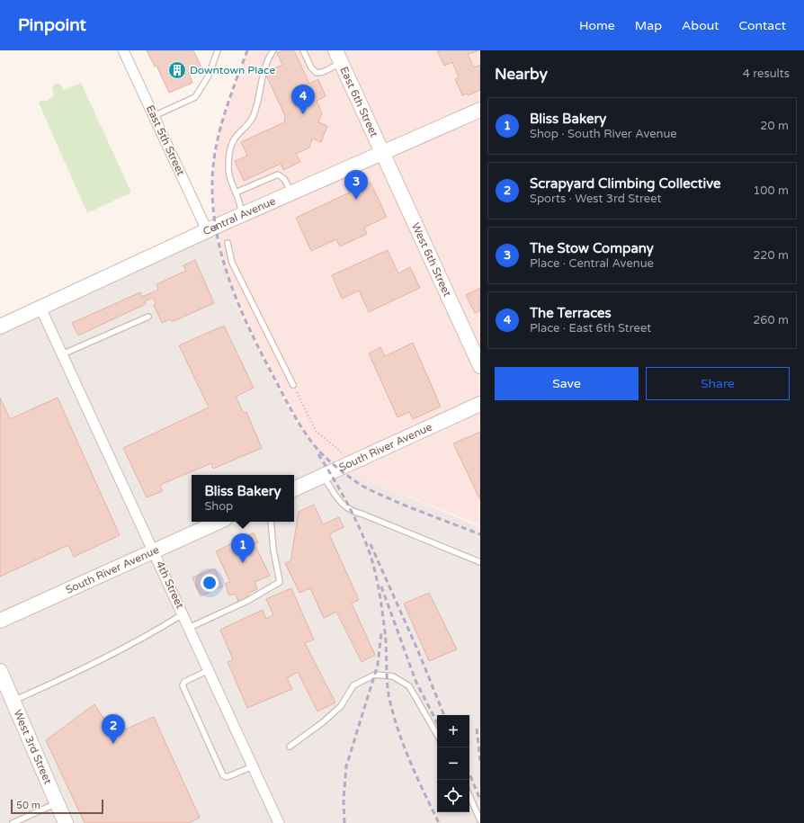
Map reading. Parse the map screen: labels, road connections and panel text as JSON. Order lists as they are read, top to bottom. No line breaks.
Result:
{"streets":{"street":["East 6th Street","East 5th Street","Central Avenue","West 6th Street","South River Avenue","4th Street","West 3rd Street"]},"crossings":[["East 6th Street","Central Avenue"],["East 6th Street","West 6th Street"],["East 5th Street","Central Avenue"],["Central Avenue","West 6th Street"],["Central Avenue","4th Street"],["South River Avenue","4th Street"]],"places":{"building":["Downtown Place"]},"scale_bar":"50 m","page":{"header":"Pinpoint","nav":["Home","Map","About","Contact"],"heading":["Nearby","4 results"],"pins":["4","3","1","2"],"list":[{"mark":"1","name":"Bliss Bakery","note":"Shop · South River Avenue","value":"20 m"},{"mark":"2","name":"Scrapyard Climbing Collective","note":"Sports · West 3rd Street","value":"100 m"},{"mark":"3","name":"The Stow Company","note":"Place · Central Avenue","value":"220 m"},{"mark":"4","name":"The Terraces","note":"Place · East 6th Street","value":"260 m"}],"buttons":["Save","Share"],"popup":["Bliss Bakery","Shop"],"map_buttons":["+","−"],"scale":"50 m"}}
